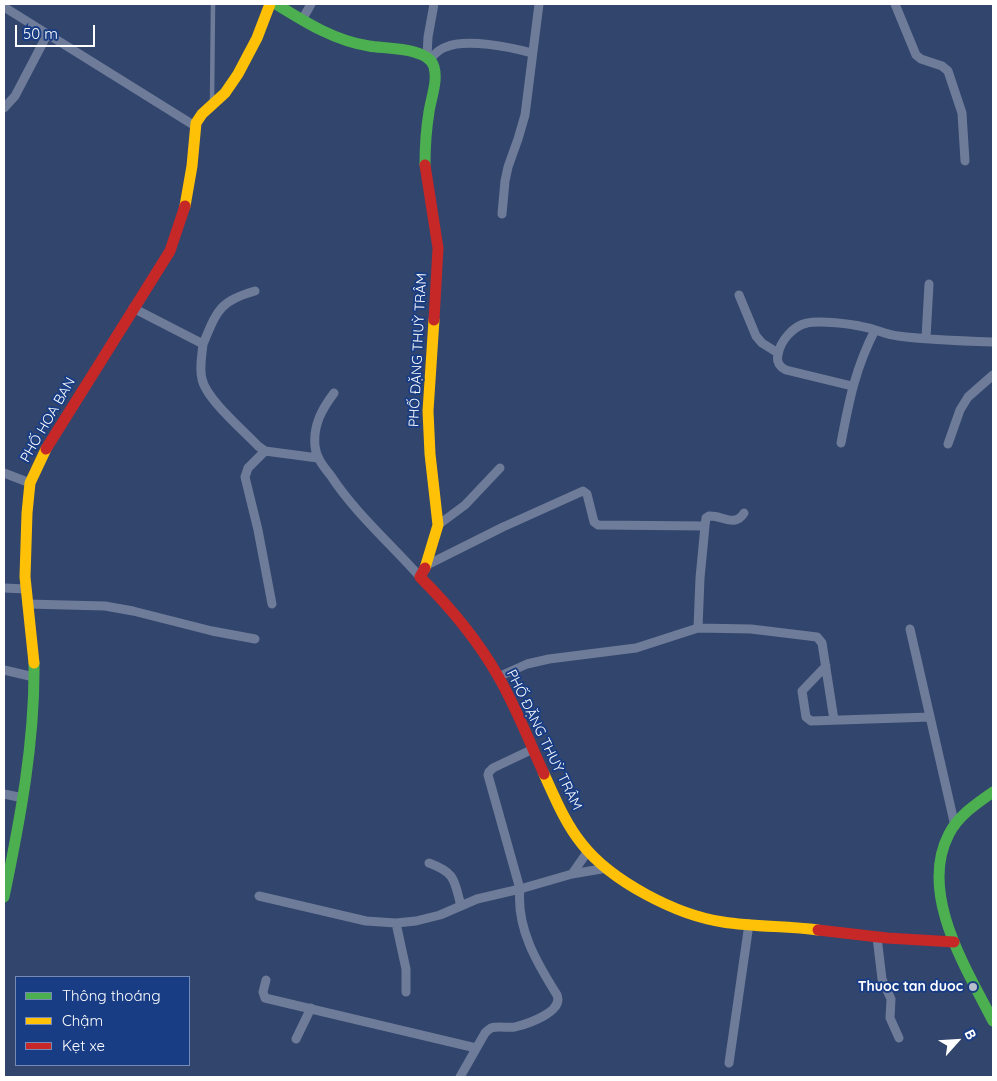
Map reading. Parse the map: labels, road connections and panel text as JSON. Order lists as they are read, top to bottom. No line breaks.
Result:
{"streets":{"street":["PHỐ ĐẶNG THUỲ TRÂM","PHỐ HOA BAN"]},"places":["Thuoc tan duoc"],"legend":["Thông thoáng","Chậm","Kẹt xe"],"scale_bar":"50 m","north":"top right"}
